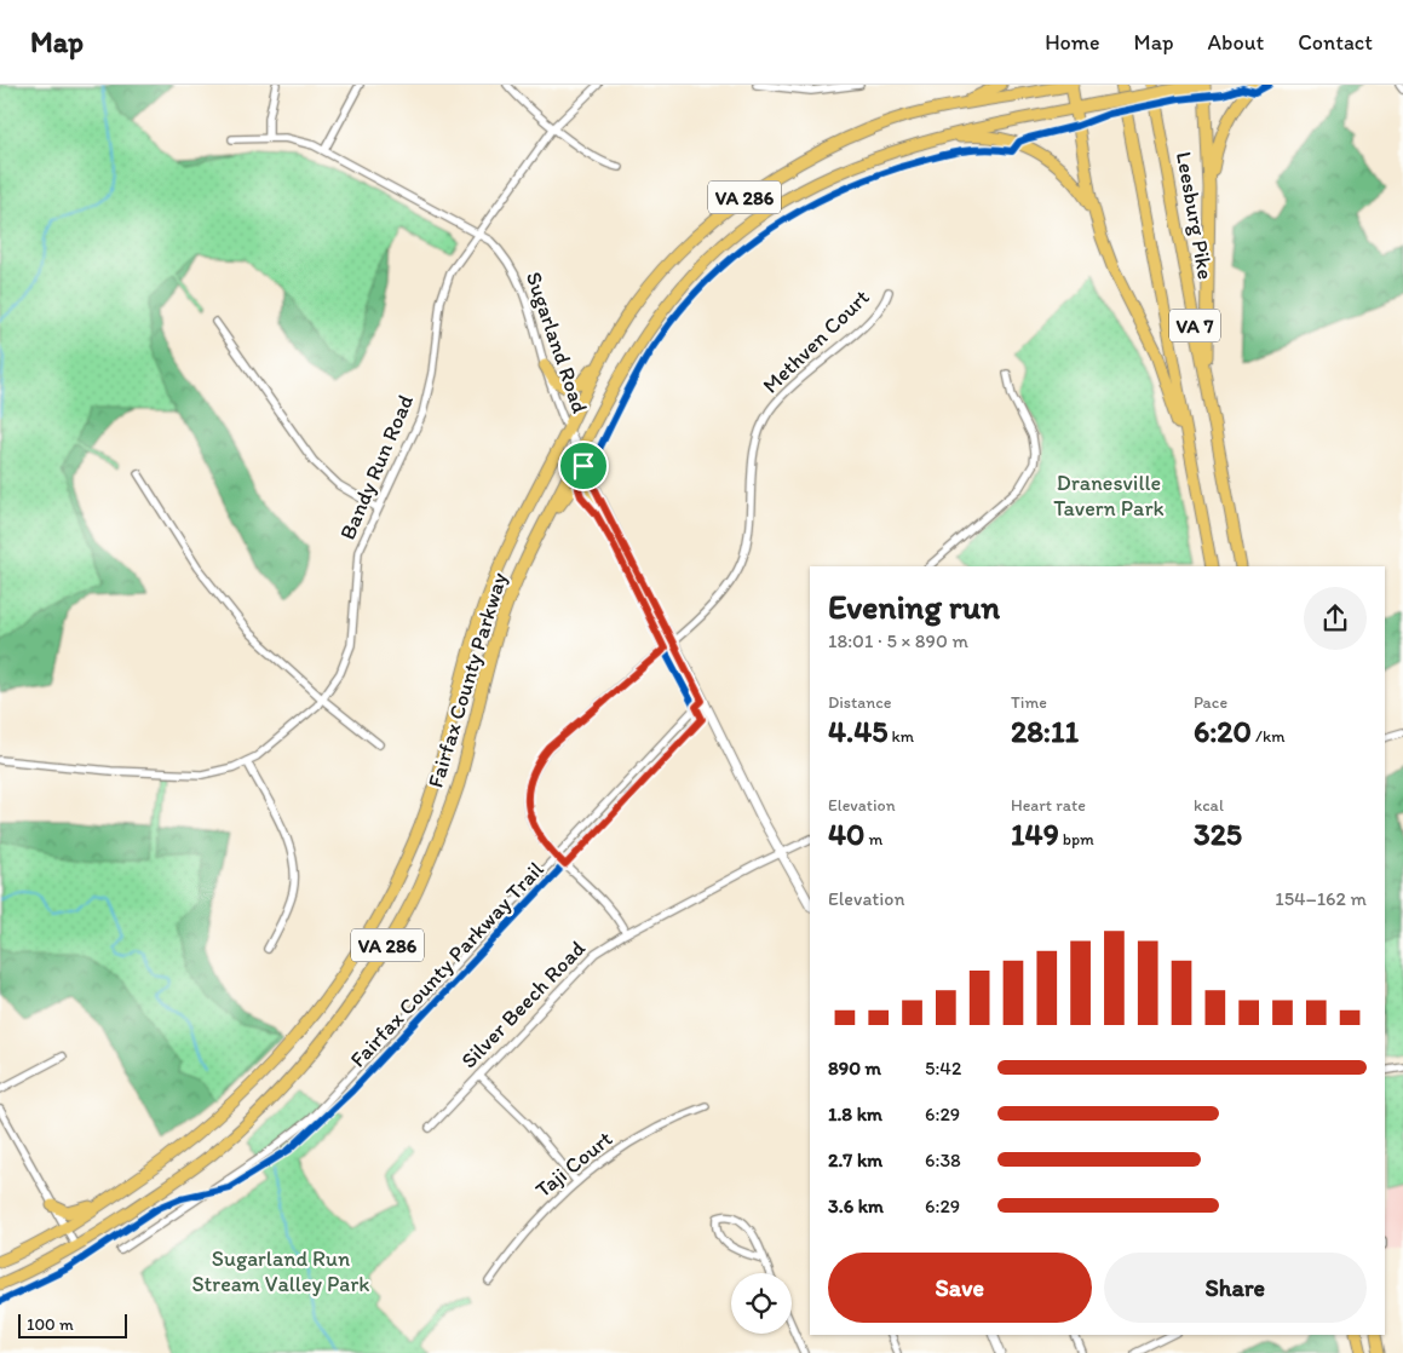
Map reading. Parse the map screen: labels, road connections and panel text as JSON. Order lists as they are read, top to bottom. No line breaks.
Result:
{"streets":{"highway":["VA 286","Leesburg Pike","VA 7","Fairfax County Parkway"],"street":["Methven Court","Sugarland Road","Bandy Run Road","Silver Beech Road","Taji Court"],"cycle path":["Fairfax County Parkway Trail"]},"crossings":[["Methven Court","Sugarland Road"],["Methven Court","Silver Beech Road"],["Sugarland Road","Bandy Run Road"],["Sugarland Road","Fairfax County Parkway"],["Sugarland Road","Silver Beech Road"]],"parks":["Dranesville Tavern Park","Sugarland Run Stream Valley Park"],"scale_bar":"100 m","page":{"header":"Map","nav":["Home","Map","About","Contact"],"heading":["Evening run","18:01 · 5 × 890 m"],"stats":[["Distance","4.45 km"],["Time","28:11"],["Pace","6:20 /km"],["Elevation","40 m"],["Heart rate","149 bpm"],["kcal","325"]],"chart":["Elevation","154–162 m"],"list":[{"name":"890 m","note":"5:42"},{"name":"1.8 km","note":"6:29"},{"name":"2.7 km","note":"6:38"},{"name":"3.6 km","note":"6:29"}],"buttons":["Save","Share"],"scale":"100 m"}}
